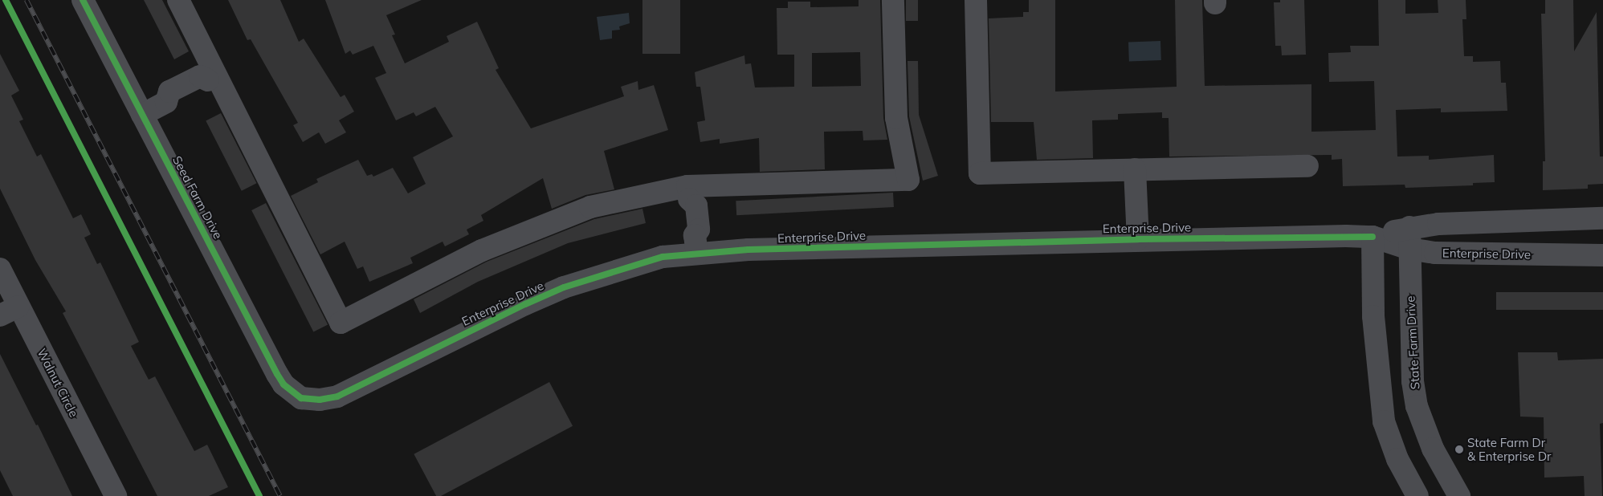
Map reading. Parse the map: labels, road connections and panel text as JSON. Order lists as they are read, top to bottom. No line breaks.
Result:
{"streets":{"street":["Seed Farm Drive","Enterprise Drive","State Farm Drive","Walnut Circle"]},"crossings":[["Seed Farm Drive","Enterprise Drive"],["Enterprise Drive","State Farm Drive"]],"places":["State Farm Dr & Enterprise Dr"]}
